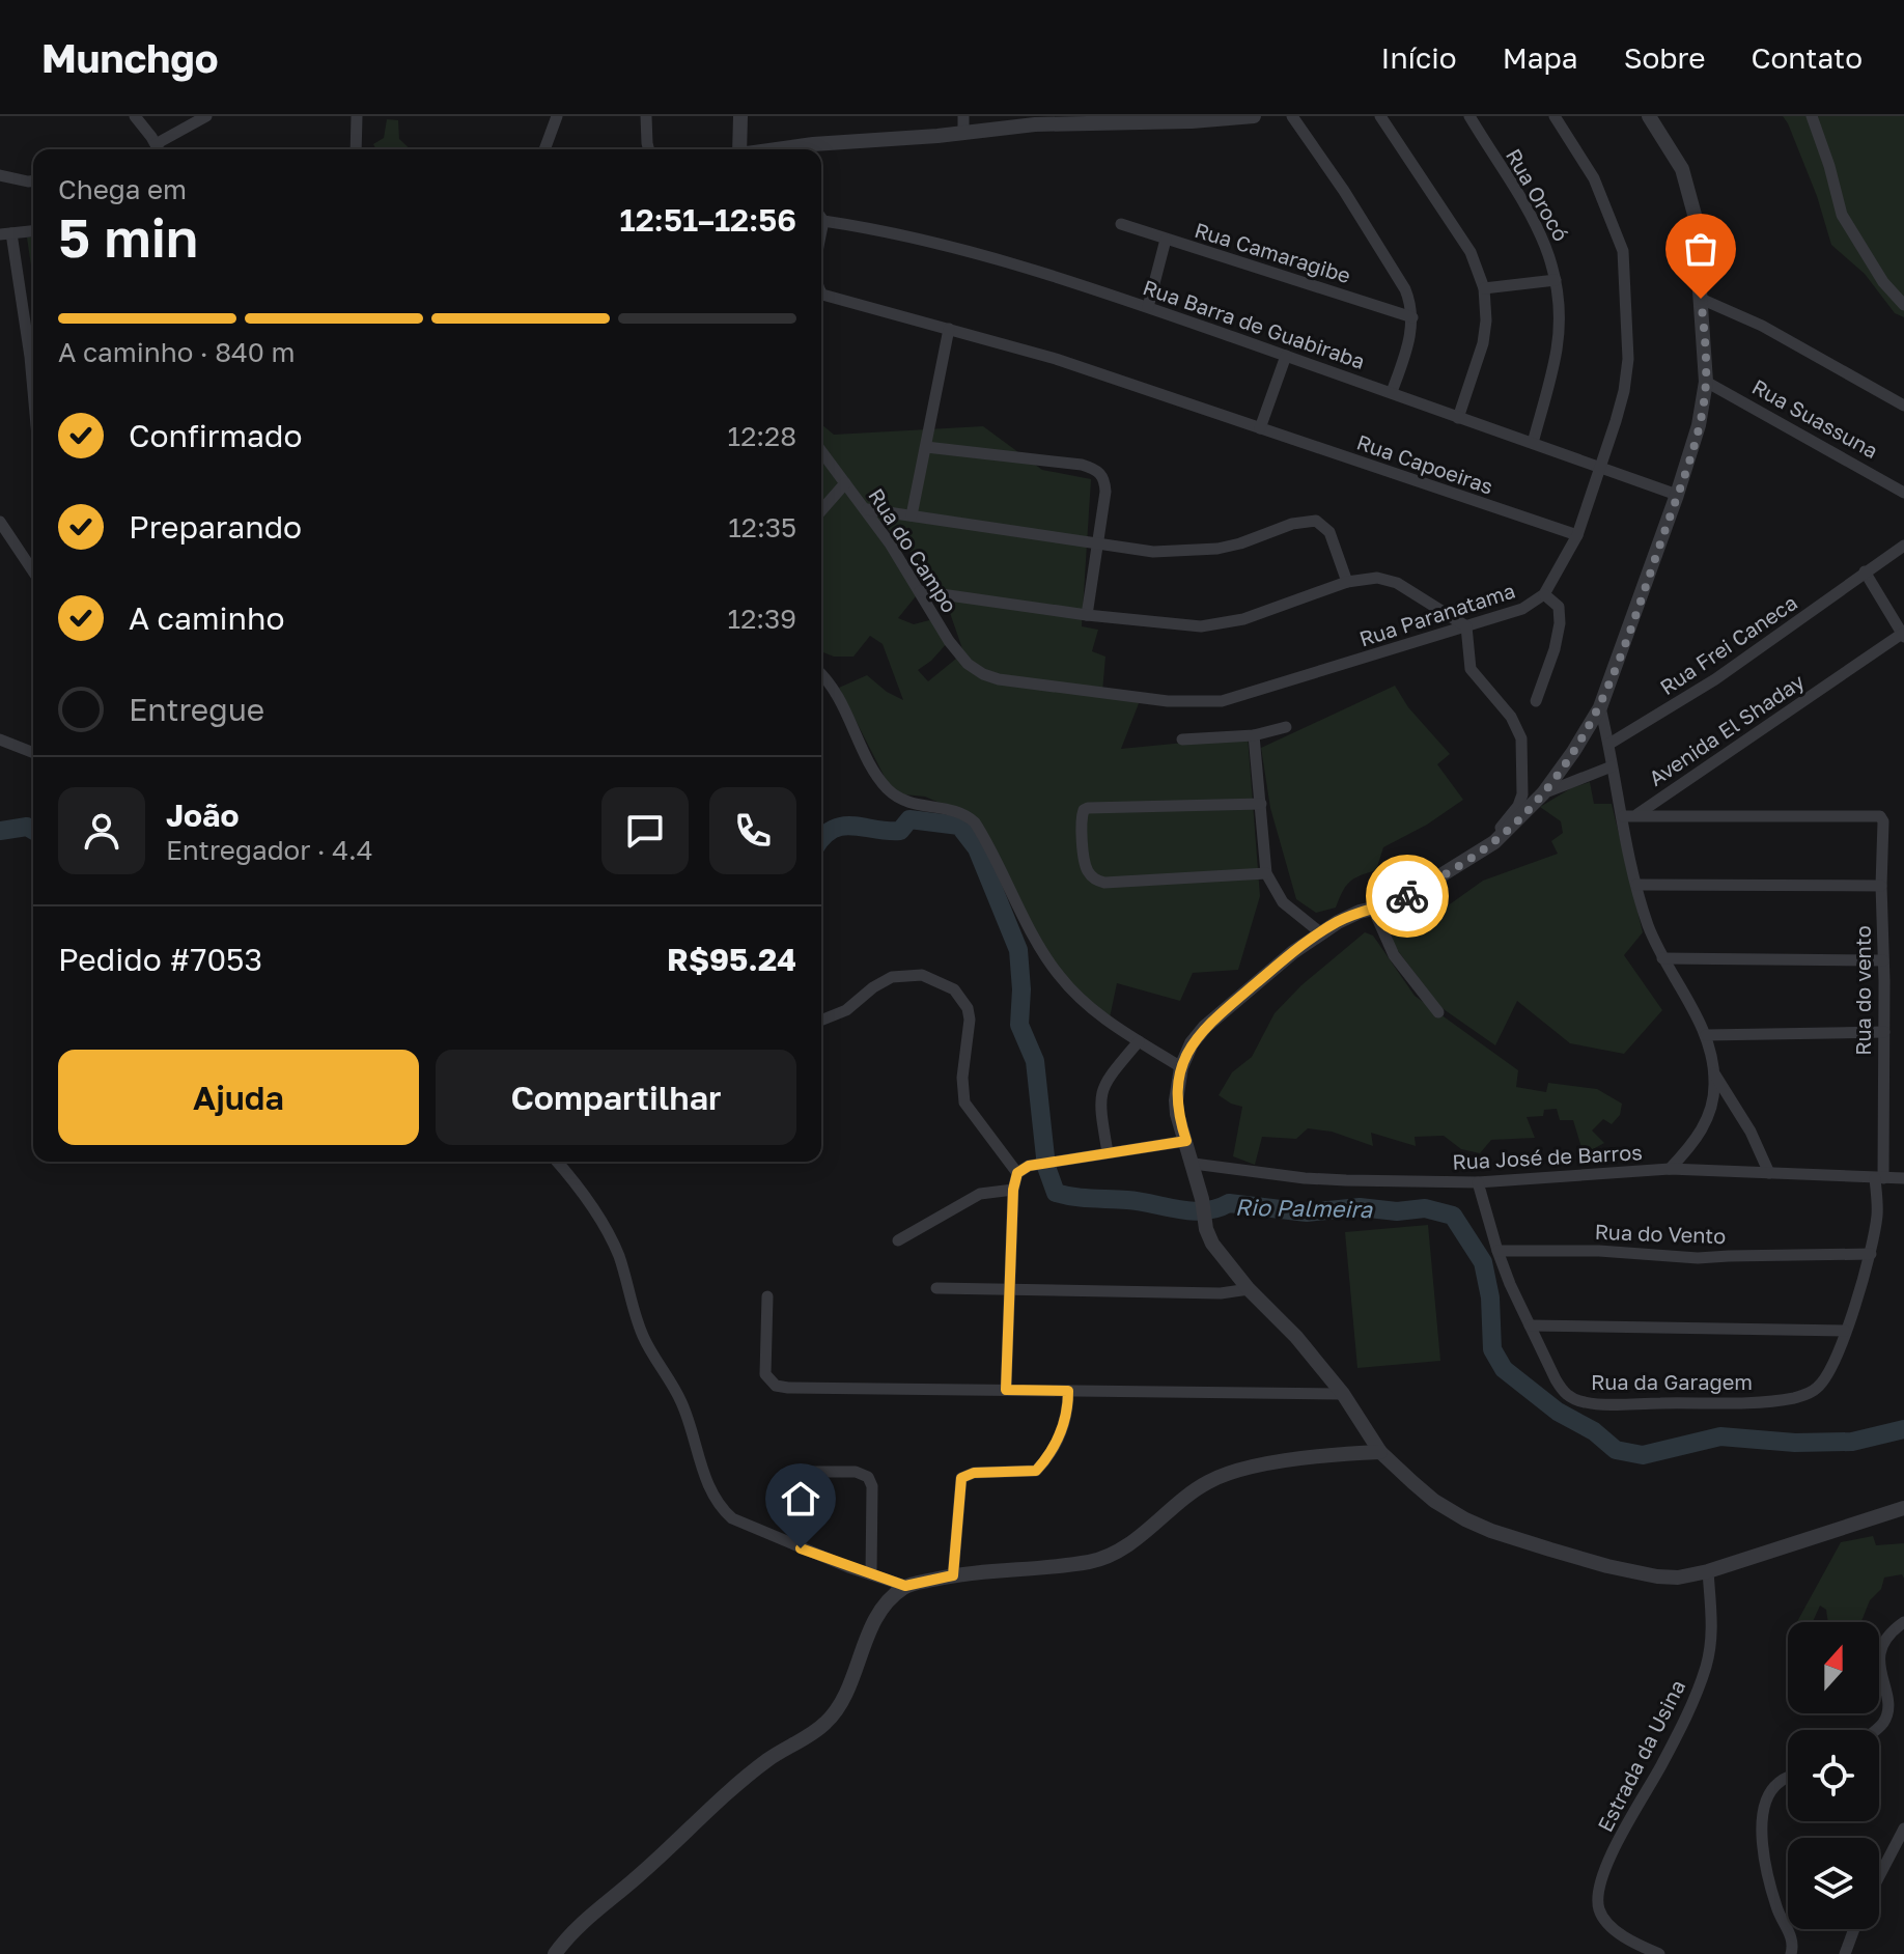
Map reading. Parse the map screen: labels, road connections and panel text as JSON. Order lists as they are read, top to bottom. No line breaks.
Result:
{"streets":{"street":["Rua Orocó","Rua Camaragibe","Rua Barra de Guabiraba","Rua Suassuna","Rua Capoeiras","Rua do Campo","Rua Paranatama","Rua Frei Caneca","Avenida El Shaday","Rua do vento","Rua José de Barros","Rua do Vento","Rua da Garagem","Estrada da Usina"]},"crossings":[["Rua Orocó","Rua Barra de Guabiraba"],["Rua Barra de Guabiraba","Rua Capoeiras"],["Rua Barra de Guabiraba","Rua Paranatama"],["Rua Capoeiras","Rua Paranatama"],["Rua do Campo","Rua Paranatama"],["Avenida El Shaday","Rua do vento"],["Rua do vento","Rua José de Barros"],["Rua do vento","Rua do Vento"],["Rua José de Barros","Rua da Garagem"],["Rua do Vento","Rua da Garagem"]],"water":["Rio Palmeira"],"north":"top","page":{"header":"Munchgo","nav":["Início","Mapa","Sobre","Contato"],"heading":["5 min","Chega em","12:51–12:56"],"panel":["João","Entregador · 4.4","Pedido #7053","R$95.24"],"bar":"A caminho · 840 m","list":[["Confirmado","12:28"],["Preparando","12:35"],["A caminho","12:39"],"Entregue"],"buttons":["Ajuda","Compartilhar"]}}
